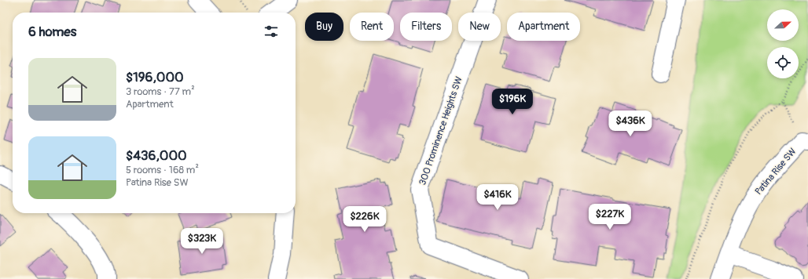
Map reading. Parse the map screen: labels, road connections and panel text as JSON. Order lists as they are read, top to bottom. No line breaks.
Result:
{"streets":{"street":["300 Prominence Heights SW","Patina Rise SW"]},"north":"right","page":{"chip":["Buy","Rent","Filters","New","Apartment"],"heading":"6 homes","list":[{"name":"$196,000","note":"3 rooms · 77 m² · Apartment"},{"name":"$436,000","note":"5 rooms · 168 m² · Patina Rise SW"}],"price":["$196K","$436K","$416K","$227K","$226K","$323K"]}}
